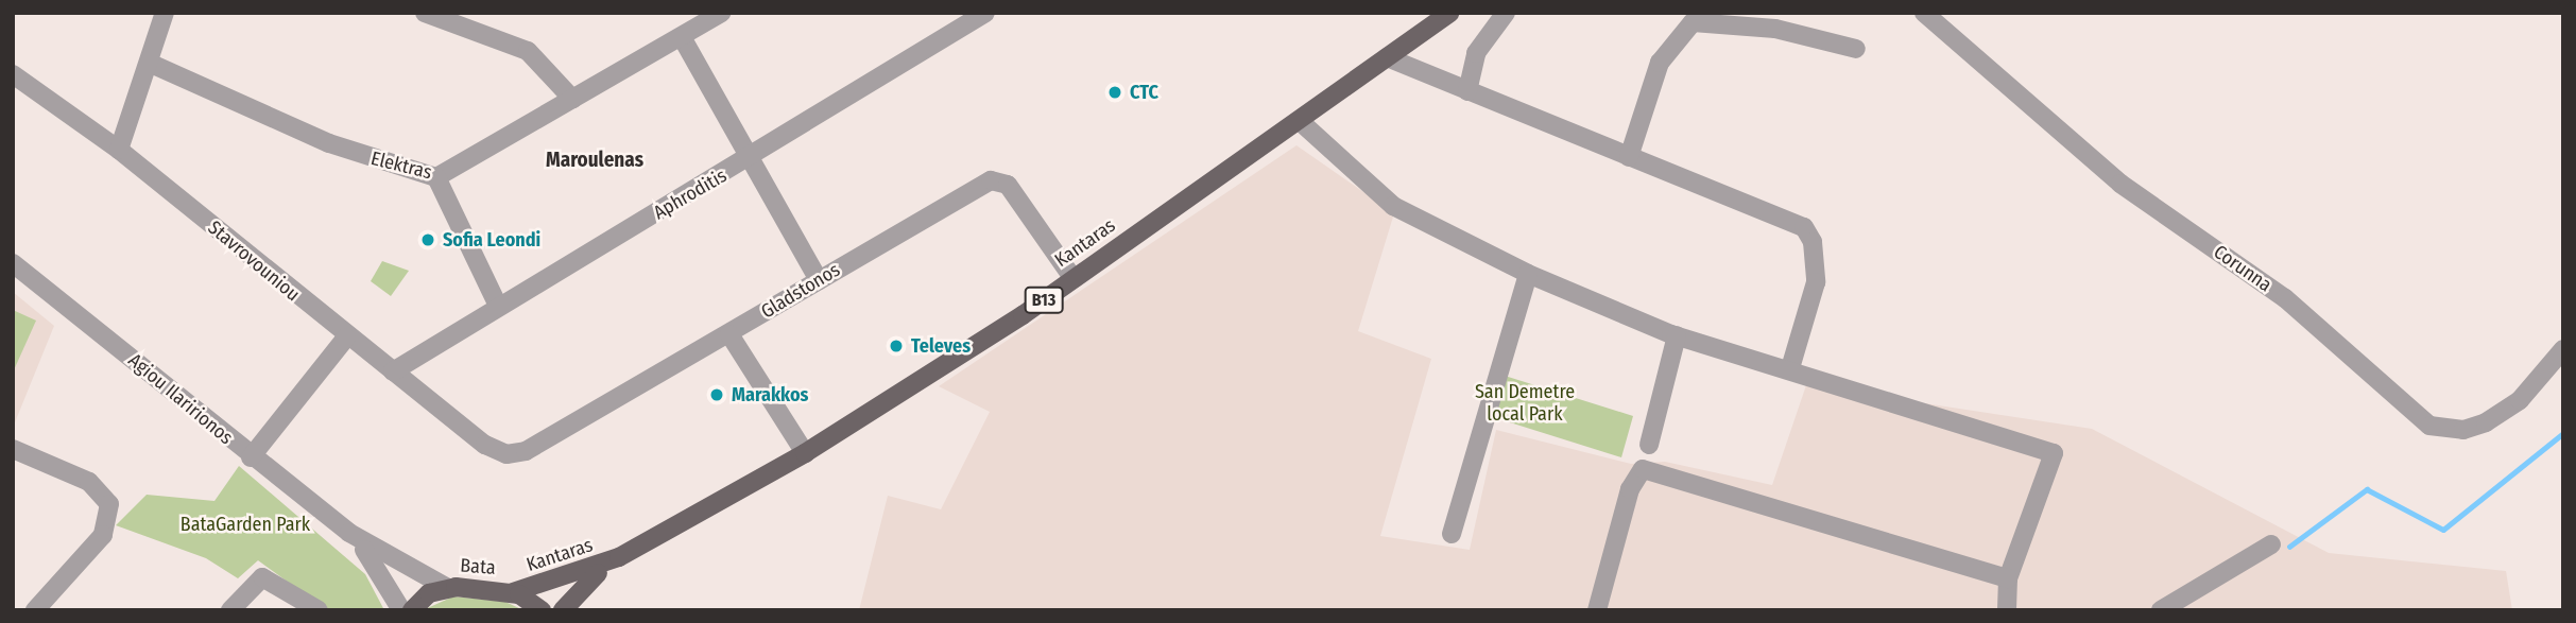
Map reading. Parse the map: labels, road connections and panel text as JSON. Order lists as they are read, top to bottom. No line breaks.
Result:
{"streets":{"main road":["Kantaras","B13","Bata"],"street":["Elektras","Aphroditis","Stavrovouniou","Corunna","Gladstonos","Agiou Ilaririonos"]},"crossings":[["Aphroditis","Stavrovouniou"],["Kantaras","Gladstonos"],["Kantaras","Bata"],["Stavrovouniou","Gladstonos"],["Agiou Ilaririonos","Bata"]],"districts":["Maroulenas"],"parks":["San Demetre local Park","BataGarden Park"],"places":["CTC","Sofia Leondi","Televes","Marakkos"]}
